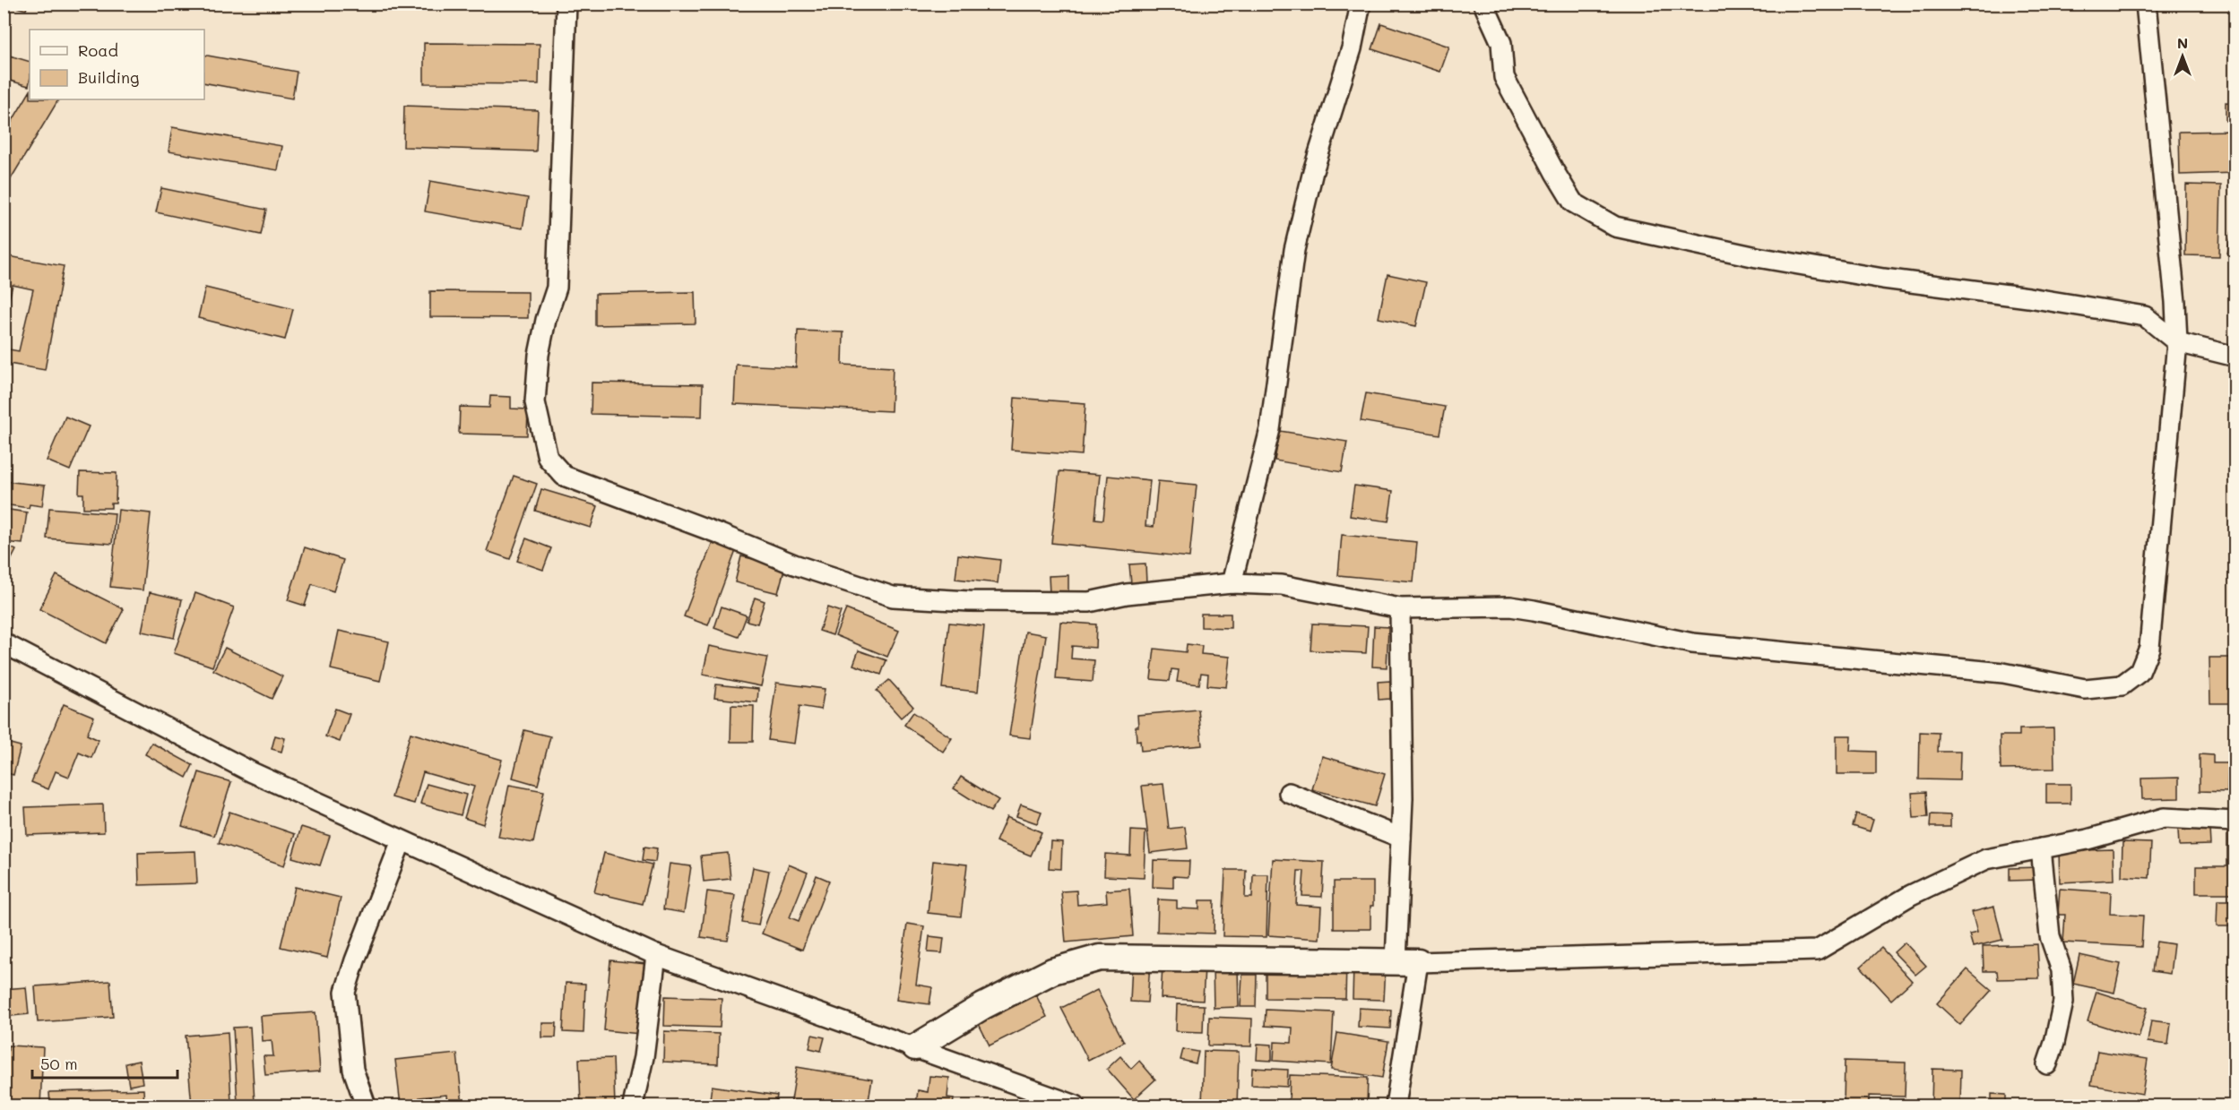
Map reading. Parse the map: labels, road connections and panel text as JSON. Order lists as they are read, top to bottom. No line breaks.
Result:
{"legend":["Road","Building"],"scale_bar":"50 m","north":"top"}
